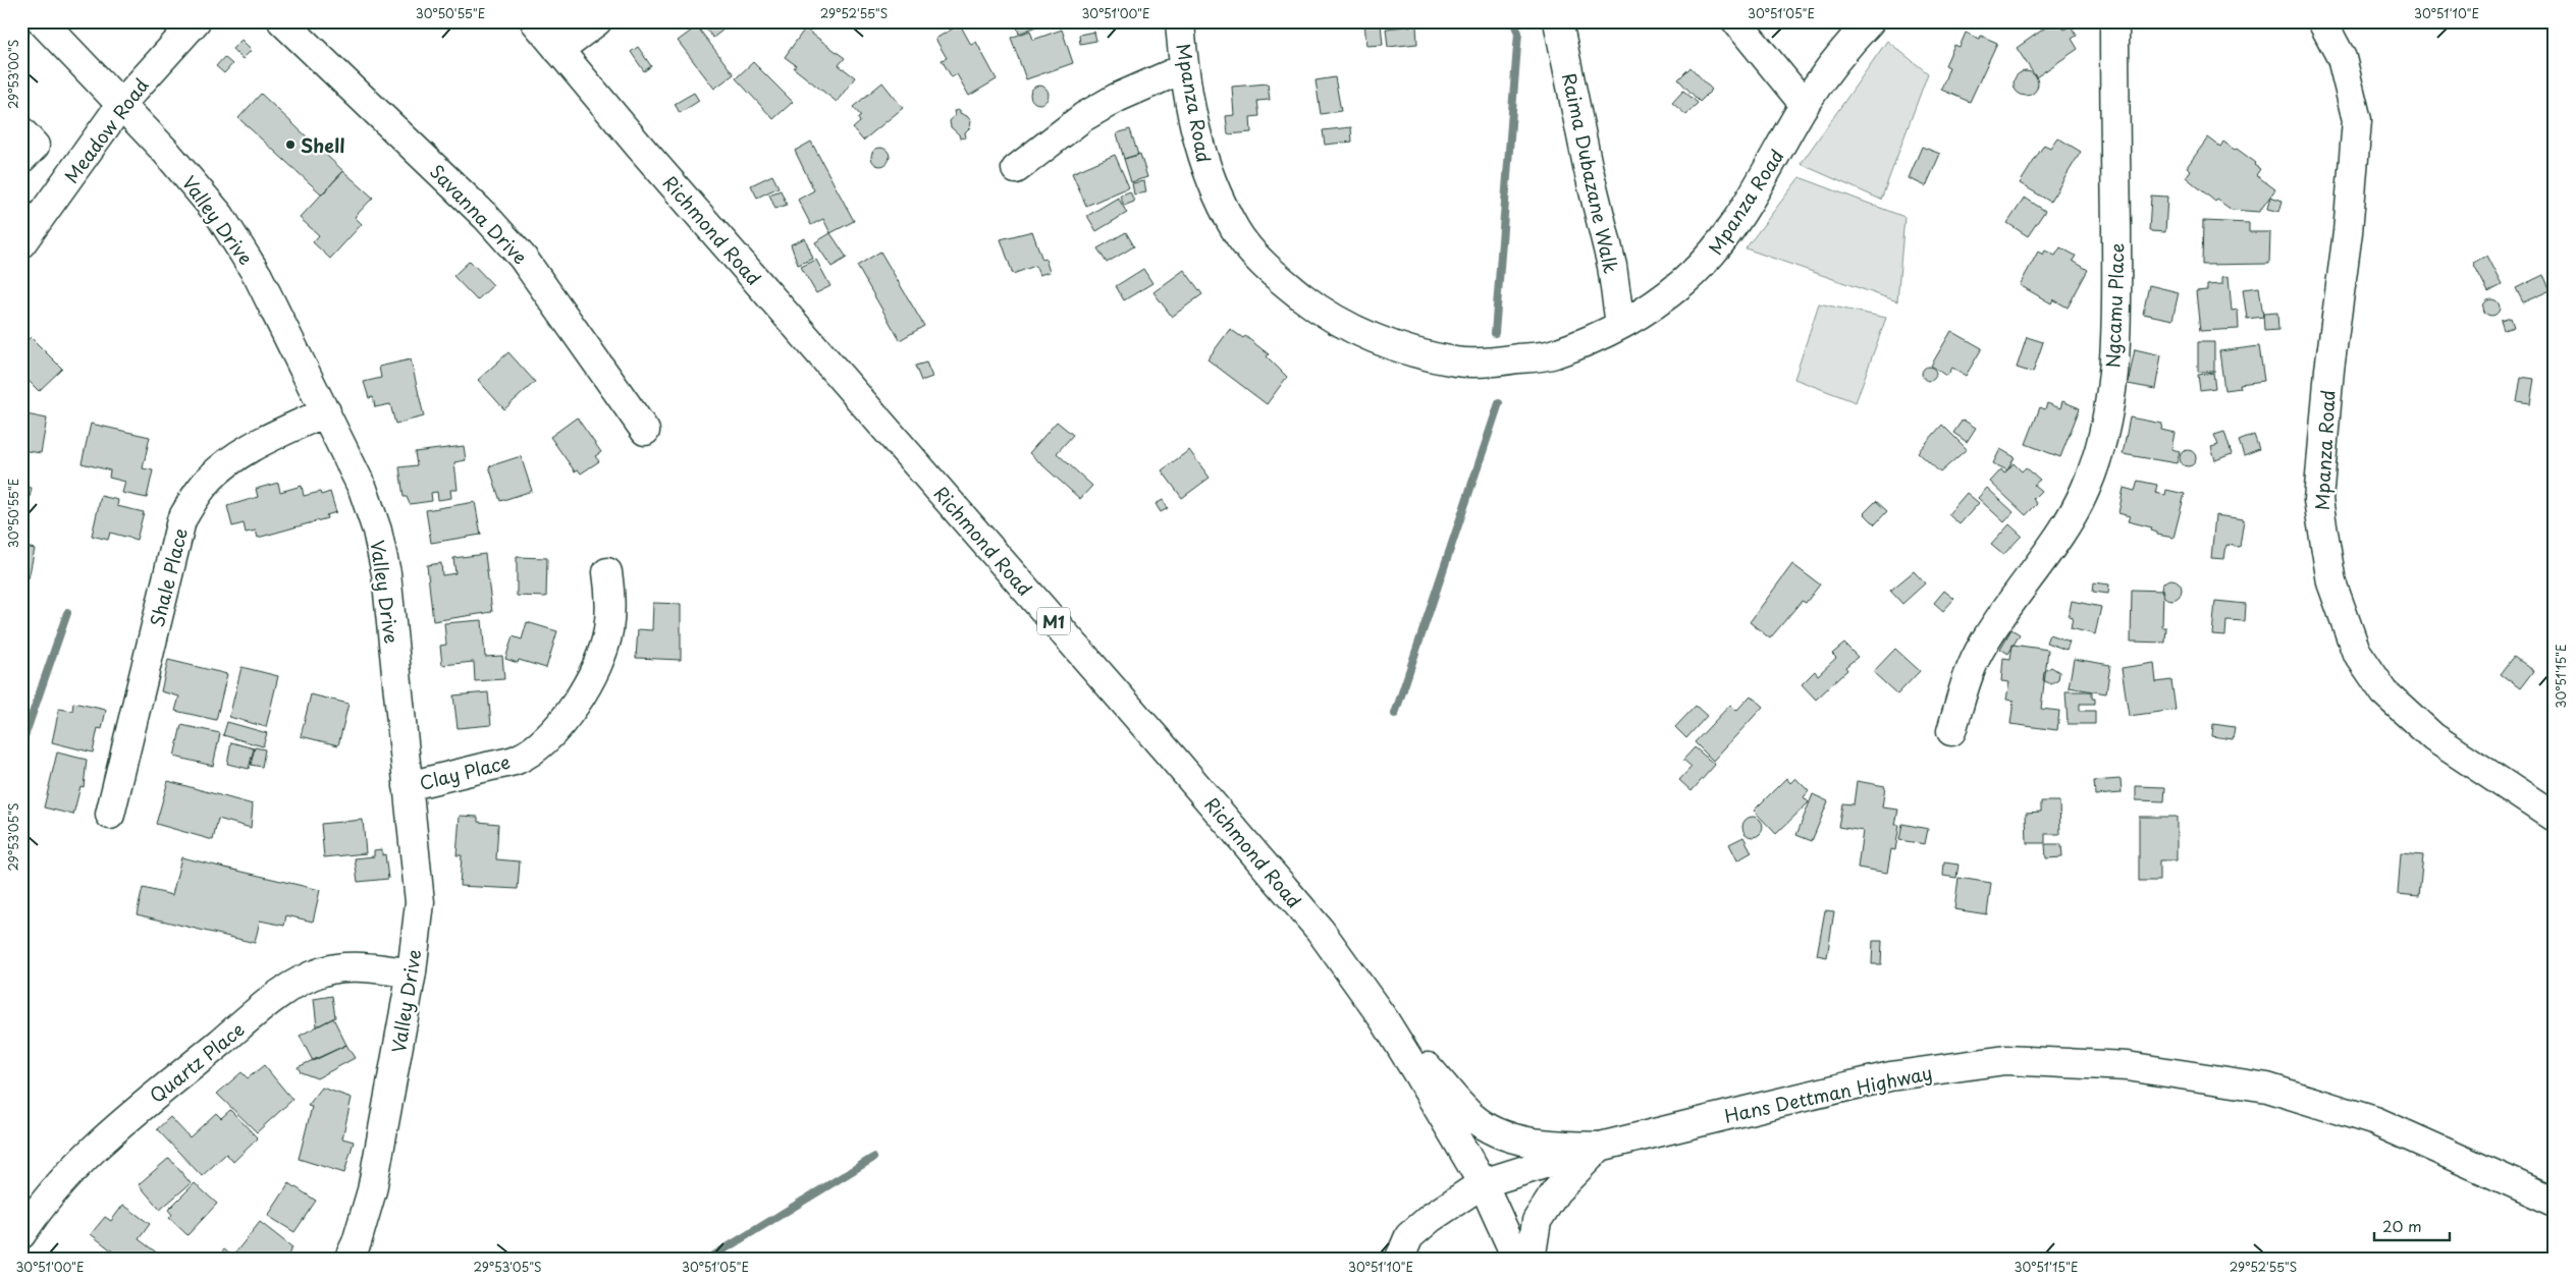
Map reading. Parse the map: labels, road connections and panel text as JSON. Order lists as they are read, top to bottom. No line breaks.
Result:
{"streets":{"main road":["Mpanza Road","Meadow Road","Raima Dubazane Walk","Savanna Drive","Valley Drive","Richmond Road","Ngcamu Place","Shale Place","M1","Clay Place","Quartz Place","Hans Dettman Highway"]},"crossings":[["Mpanza Road","Raima Dubazane Walk"],["Meadow Road","Valley Drive"],["Valley Drive","Shale Place"],["Valley Drive","Clay Place"],["Valley Drive","Quartz Place"],["Richmond Road","Hans Dettman Highway"]],"places":["Shell"],"scale_bar":"20 m","coordinates":["30°50'55\"E","29°52'55\"S","30°51'00\"E","30°51'05\"E","30°51'10\"E","29°53'00\"S","30°51'15\"E","29°53'05\"S"]}
